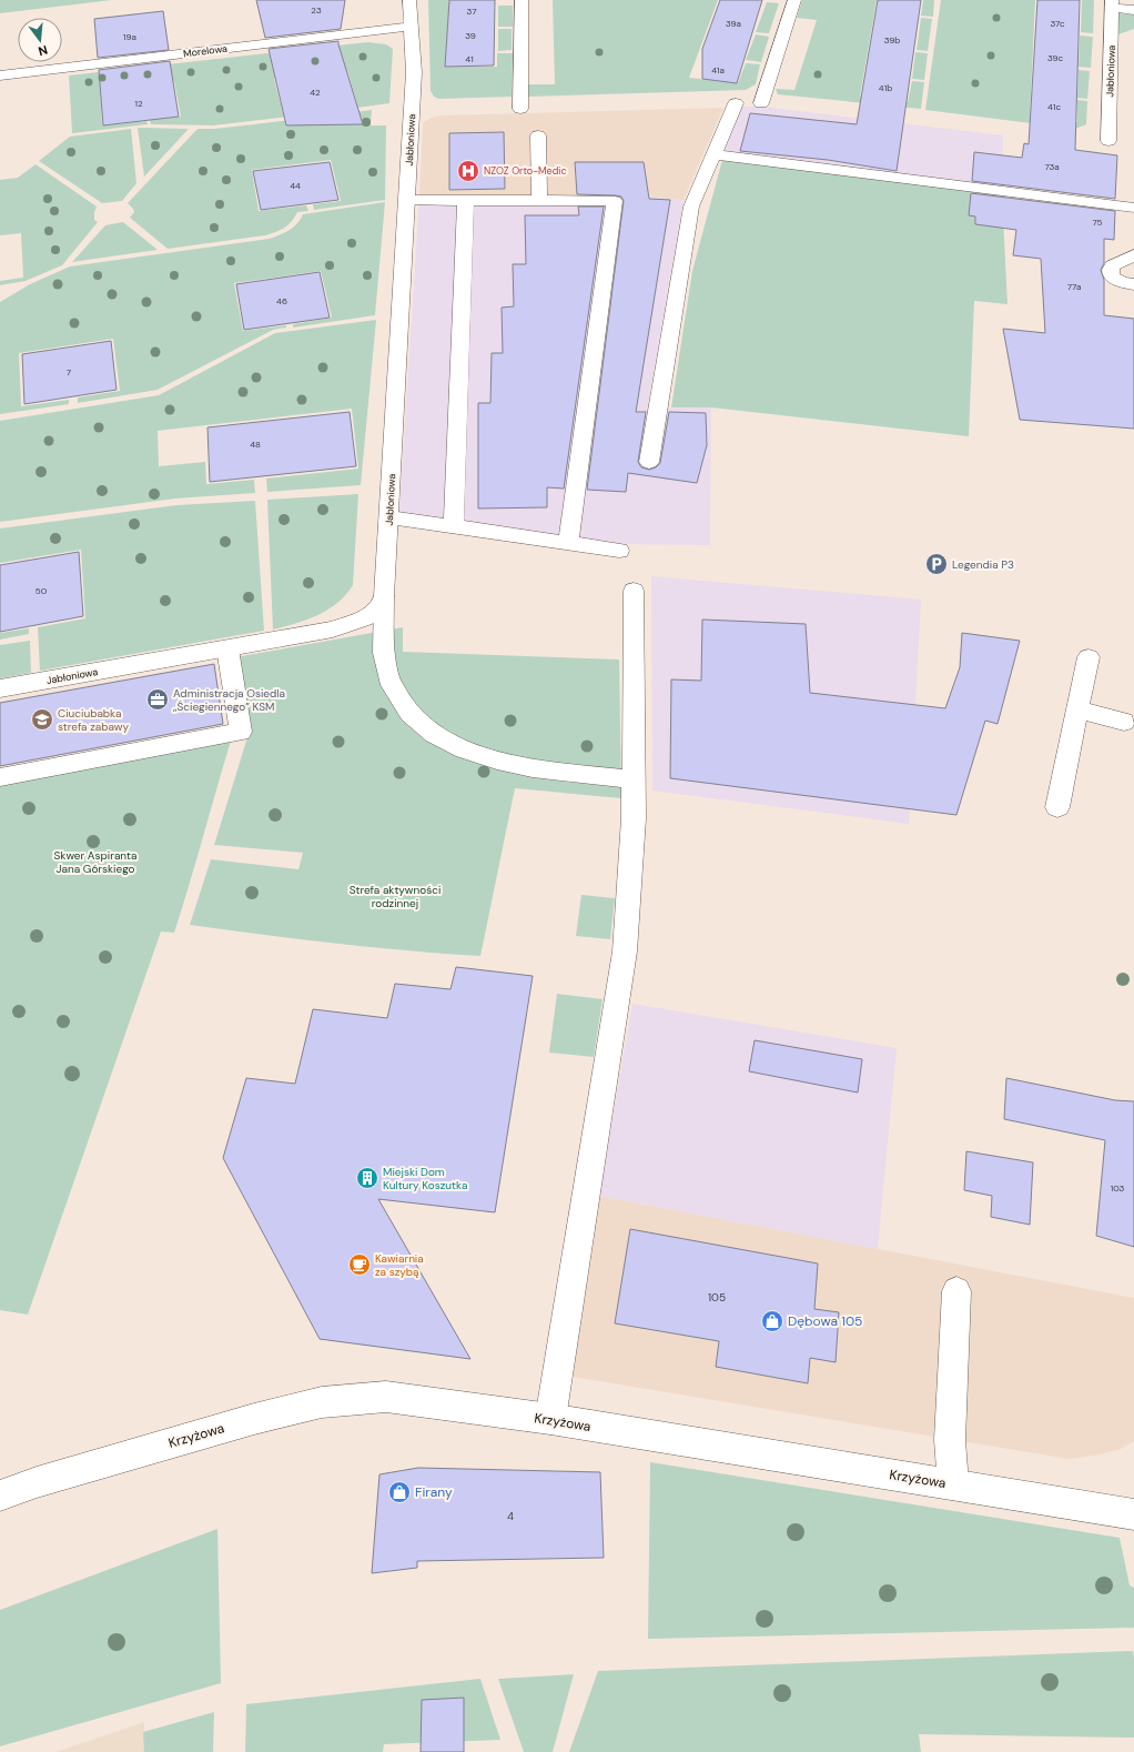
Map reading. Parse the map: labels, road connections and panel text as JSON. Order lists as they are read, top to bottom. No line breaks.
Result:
{"streets":{"street":["Morelowa","Jabłoniowa","Krzyżowa"]},"crossings":[["Morelowa","Jabłoniowa"]],"parks":["Skwer Aspiranta Jana Górskiego","Strefa aktywności rodzinnej"],"places":{"hospital":["NZOZ Orto-Medic"],"parking":["Legendia P3"],"office":["Administracja Osiedla „Ściegiennego” KSM"],"school or university":["Ciuciubabka strefa zabawy"],"building":["Miejski Dom Kultury Koszutka"],"cafe":["Kawiarnia za szybą"],"shop":["Dębowa 105","Firany"]},"house_numbers":["23","37","39a","37c","39","19a","39b","39c","41","41a","41b","42","12","41c","73a","44","75","77a","46","7","48","50","103","105","4"],"north":"bottom"}
